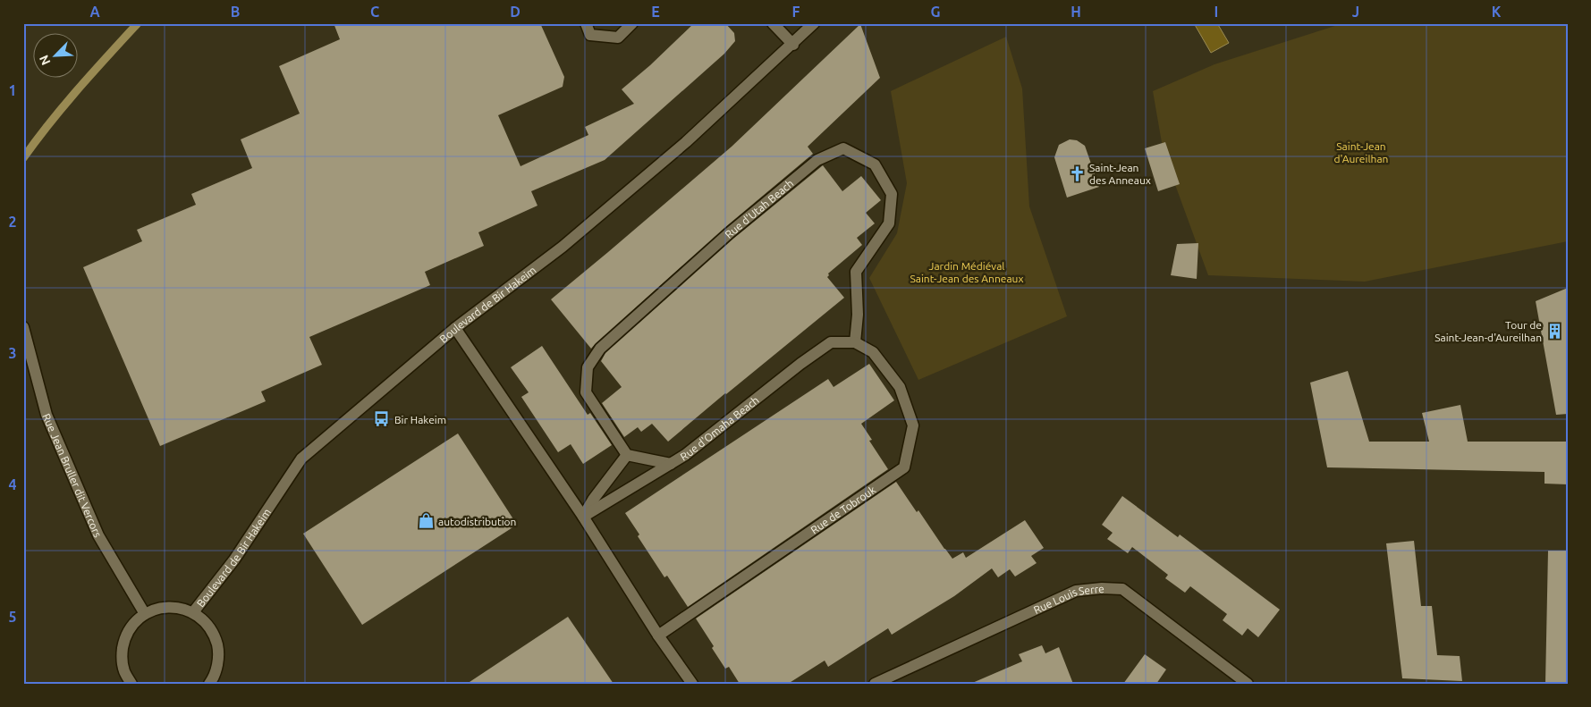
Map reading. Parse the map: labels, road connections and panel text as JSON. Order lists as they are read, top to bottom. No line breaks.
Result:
{"streets":{"street":["Rue d'Utah Beach","Boulevard de Bir Hakeim","Rue d'Omaha Beach","Rue Jean Bruller dit Vercors","Rue de Tobrouk","Rue Louis Serre"]},"crossings":[["Rue d'Utah Beach","Rue d'Omaha Beach"],["Rue d'Utah Beach","Rue de Tobrouk"],["Rue d'Omaha Beach","Rue de Tobrouk"]],"parks":["Saint-Jean d'Aureilhan","Jardin Médiéval Saint-Jean des Anneaux"],"places":{"church":["Saint-Jean des Anneaux"],"building":["Tour de Saint-Jean-d'Aureilhan"],"bus stop":["Bir Hakeim"],"shop":["autodistribution"]},"north":"bottom left","grid":{"columns":["A","B","C","D","E","F","G","H","I","J","K"],"rows":["1","2","3","4","5"]}}
